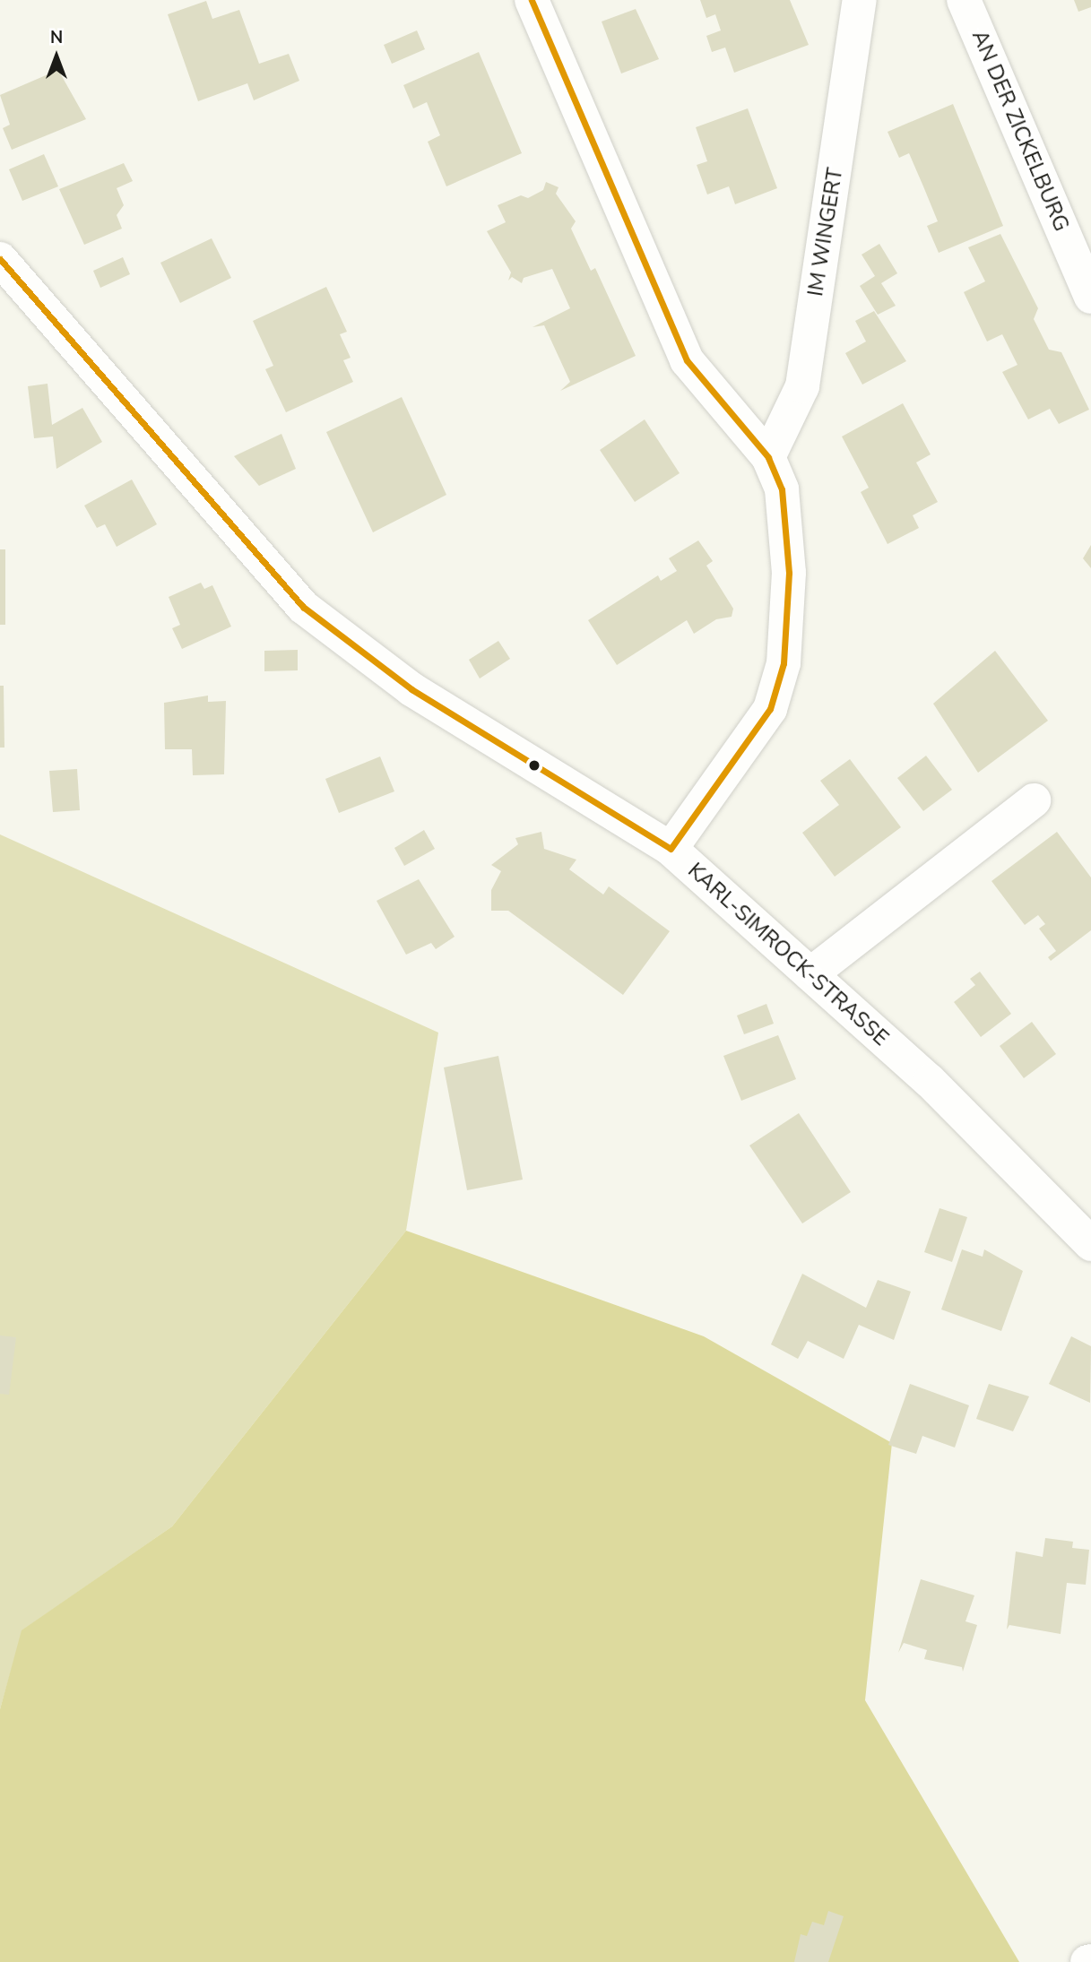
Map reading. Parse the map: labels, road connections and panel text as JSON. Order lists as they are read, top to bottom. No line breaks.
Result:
{"streets":{"street":["AN DER ZICKELBURG","IM WINGERT","KARL-SIMROCK-STRASSE"]},"north":"top"}
